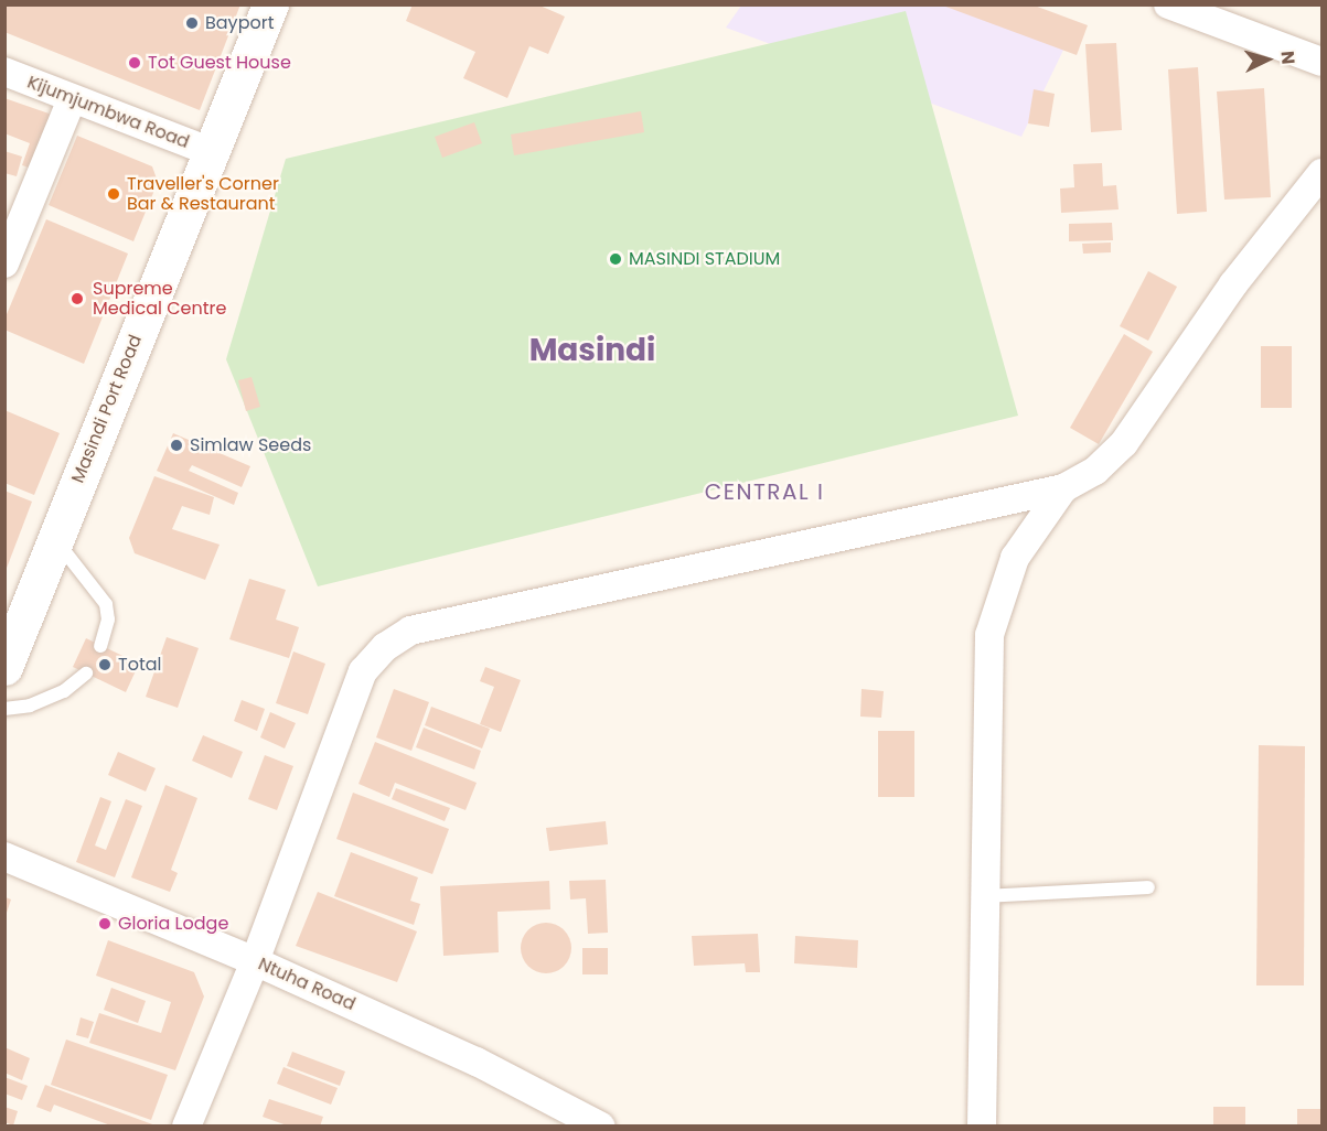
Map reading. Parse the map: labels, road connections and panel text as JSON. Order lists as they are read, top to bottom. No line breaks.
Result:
{"streets":{"main road":["Masindi Port Road"],"street":["Kijumjumbwa Road","Ntuha Road"]},"crossings":[["Kijumjumbwa Road","Masindi Port Road"]],"districts":["Masindi","CENTRAL I"],"places":["Bayport","Tot Guest House","Traveller's Corner Bar & Restaurant","MASINDI STADIUM","Supreme Medical Centre","Simlaw Seeds","Total","Gloria Lodge"],"north":"right"}
